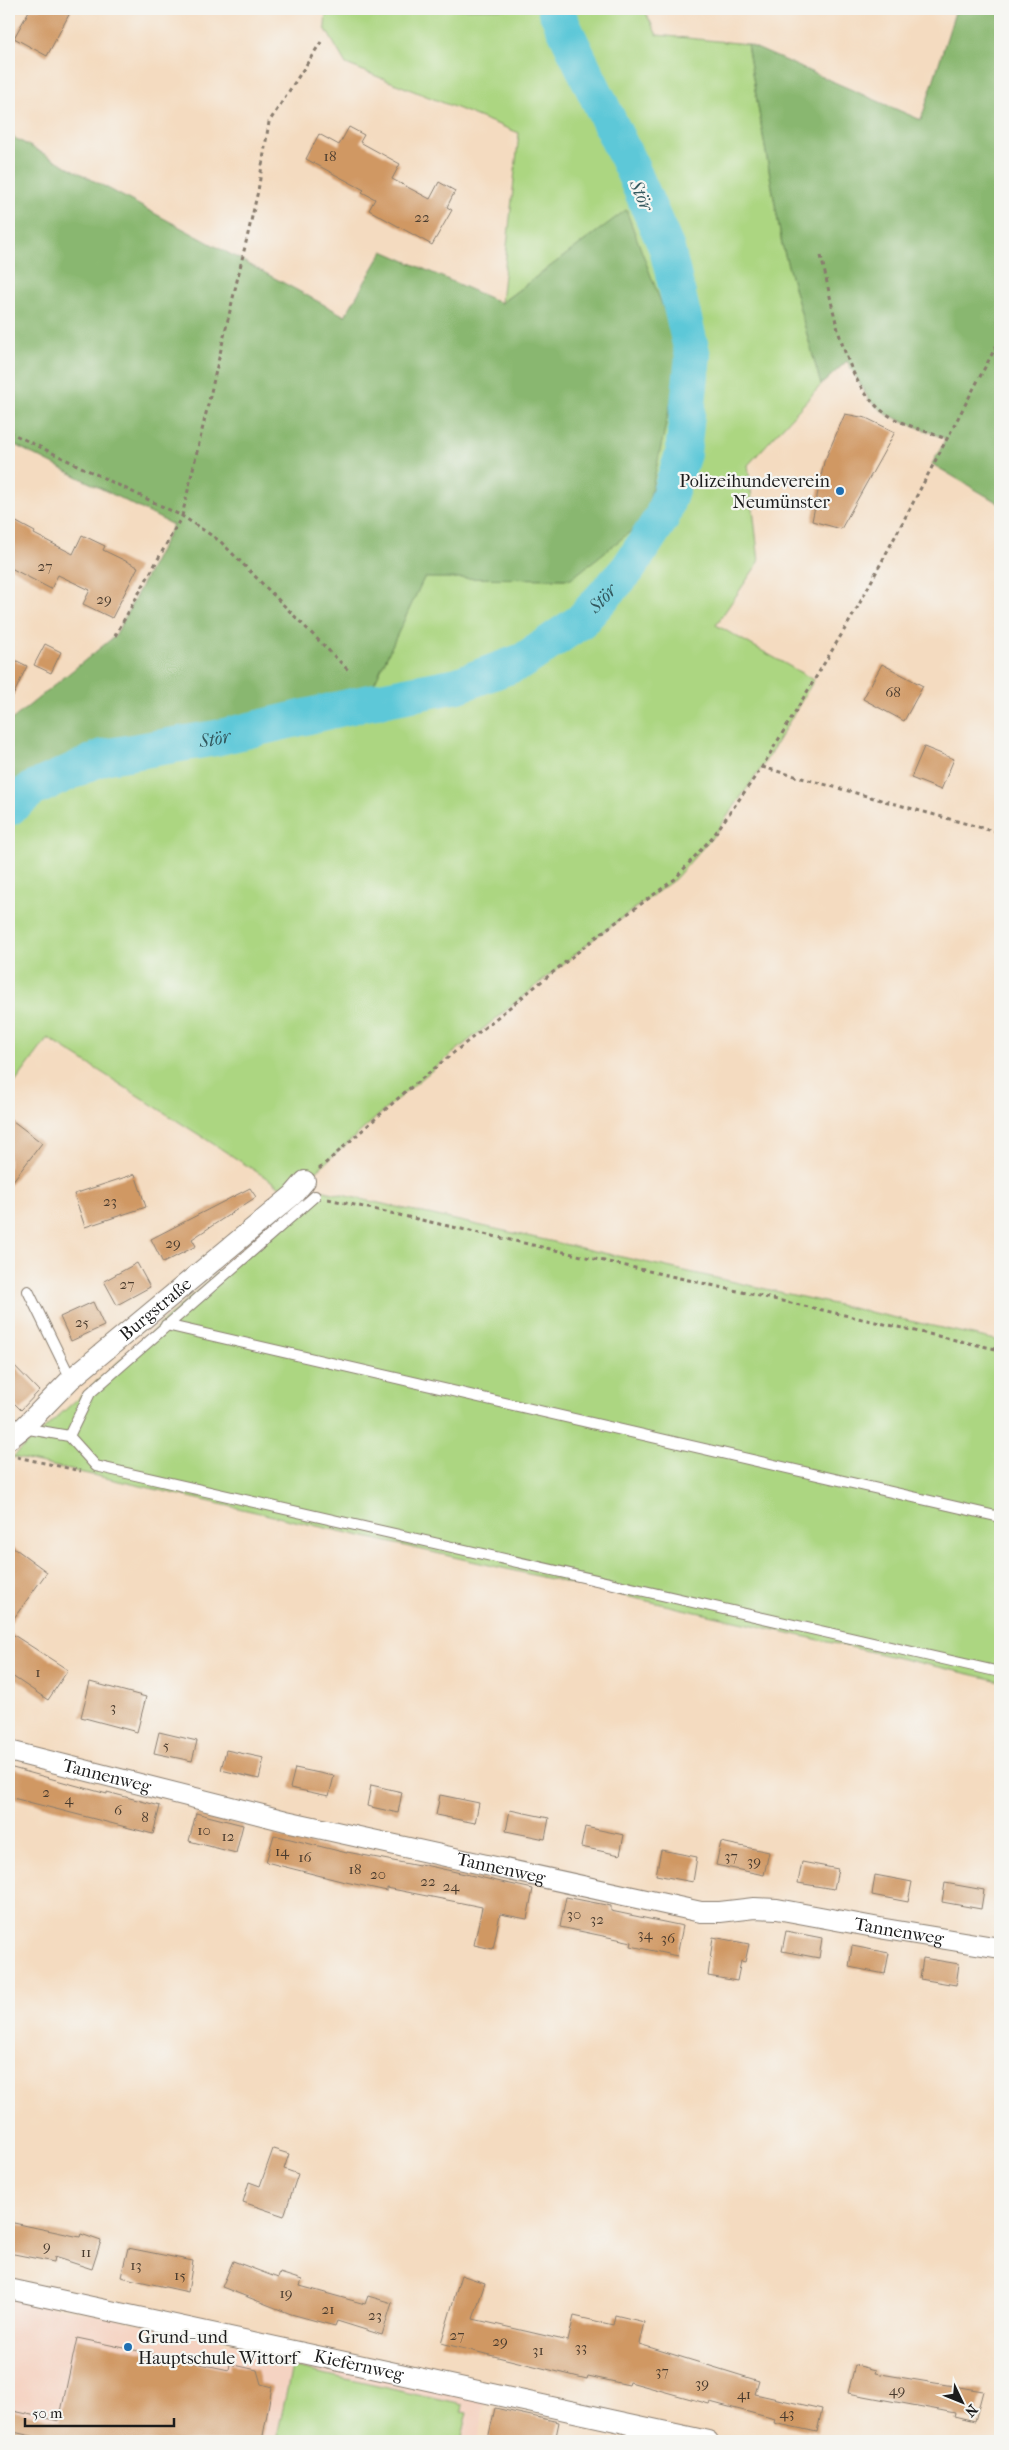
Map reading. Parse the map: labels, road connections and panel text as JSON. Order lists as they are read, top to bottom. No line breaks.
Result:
{"streets":{"street":["Burgstraße","Tannenweg","Kiefernweg"]},"water":["Stör"],"places":["Polizeihundeverein Neumünster","Grund- und Hauptschule Wittorf"],"house_numbers":["18","22","27","29","68","23","29","27","25","1","3","5","2","4","6","8","10","12","14","37","16","39","18","20","22","24","30","32","34","36","9","11","13","15","19","21","23","27","29","33","31","37","39","49","41","43"],"scale_bar":"50 m","north":"bottom right"}
